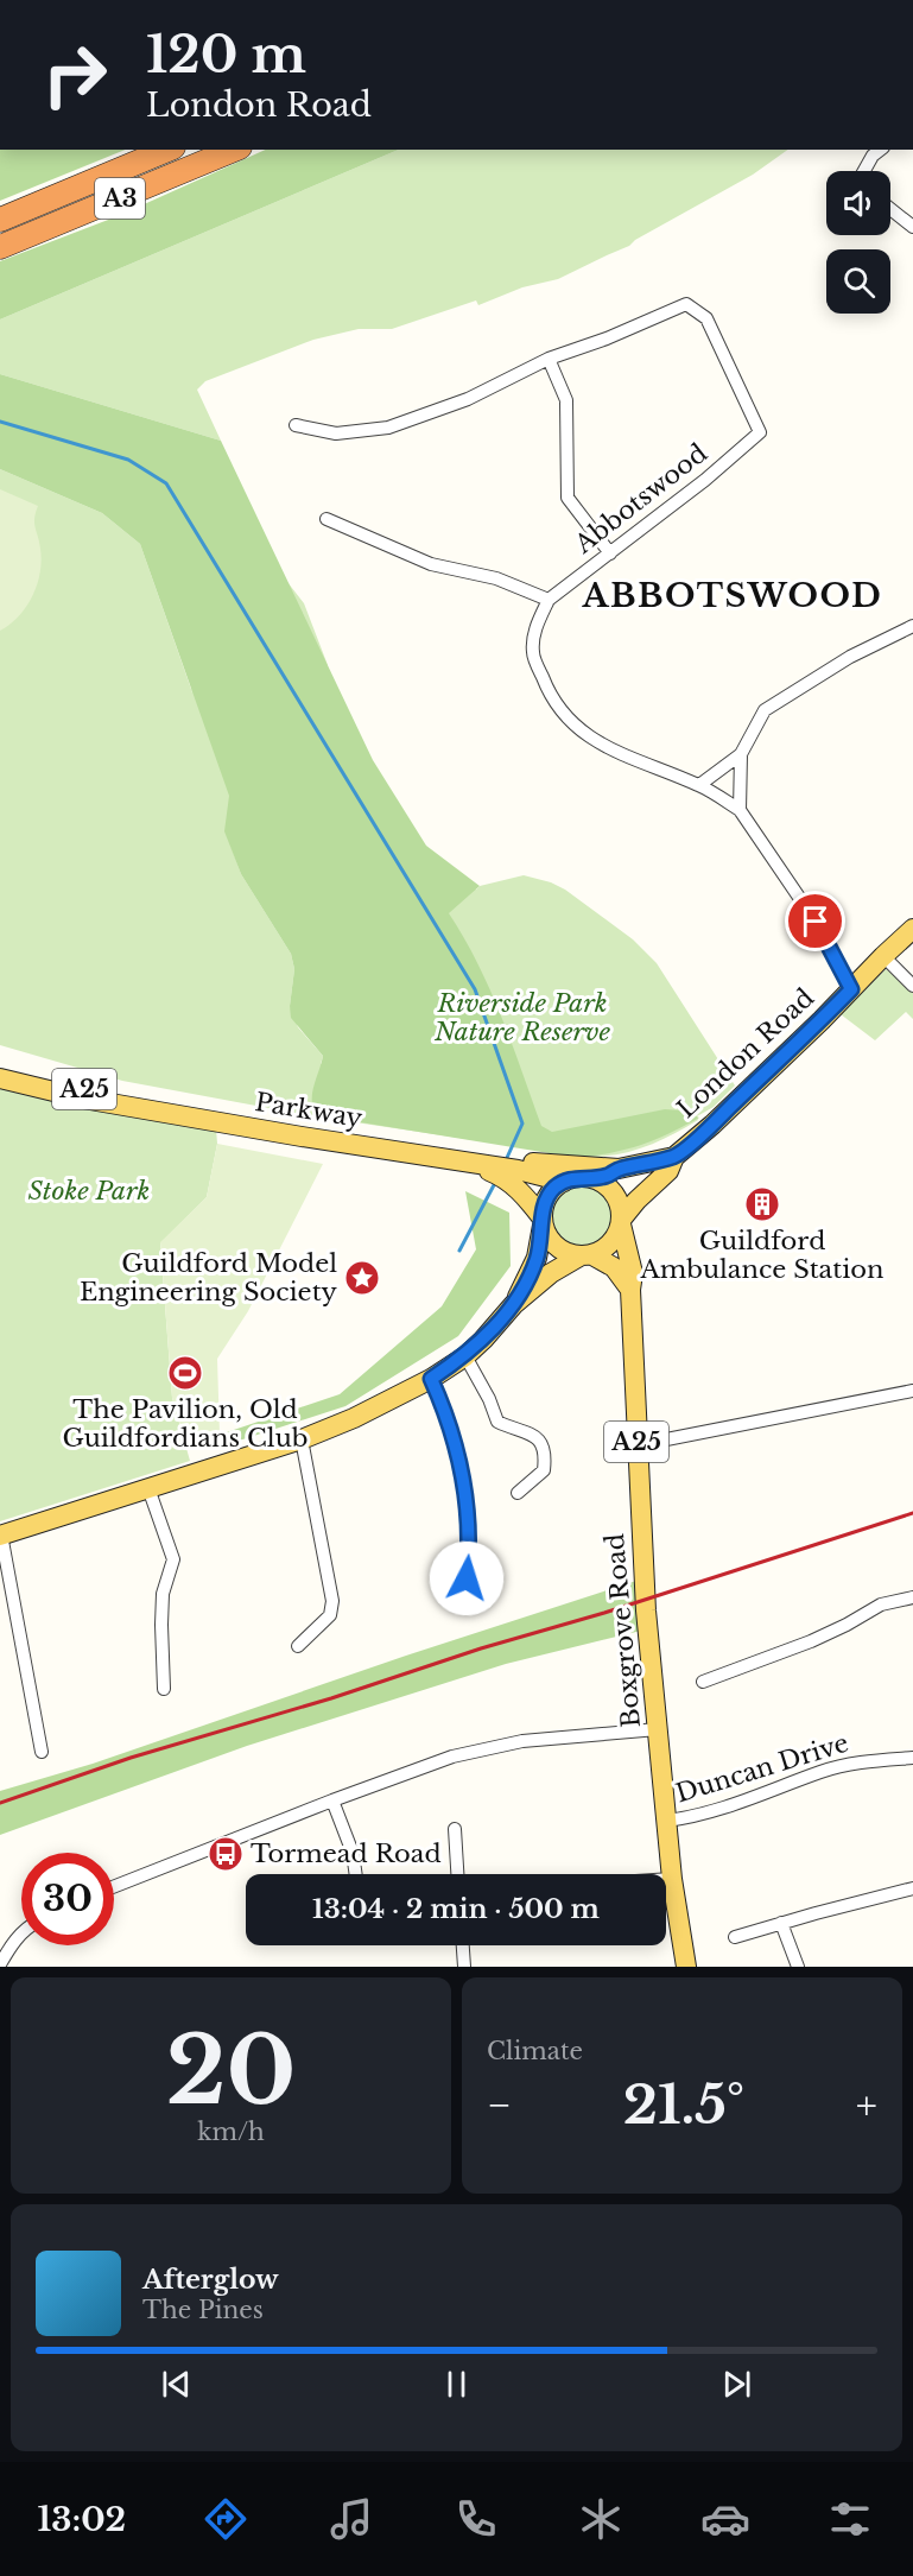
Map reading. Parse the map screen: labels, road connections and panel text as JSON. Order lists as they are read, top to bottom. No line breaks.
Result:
{"streets":{"highway":["A3"],"main road":["London Road","A25","Parkway","Boxgrove Road"],"street":["Abbotswood","Duncan Drive"]},"crossings":[["A25","Parkway"],["A25","Boxgrove Road"],["Boxgrove Road","Duncan Drive"]],"districts":["ABBOTSWOOD"],"parks":["Riverside Park Nature Reserve","Stoke Park"],"places":{"building":["Guildford Ambulance Station"],"place":["Guildford Model Engineering Society"],"sports":["The Pavilion, Old Guildfordians Club"],"bus stop":["Tormead Road"]},"page":{"turn":["120 m","London Road"],"limit":"30","trip":"13:04 · 2 min · 500 m","tile":[["20","km/h"],"Climate"],"heat":["−","21.5°","+"],"song":["Afterglow","The Pines"],"tabs":"13:02"}}
